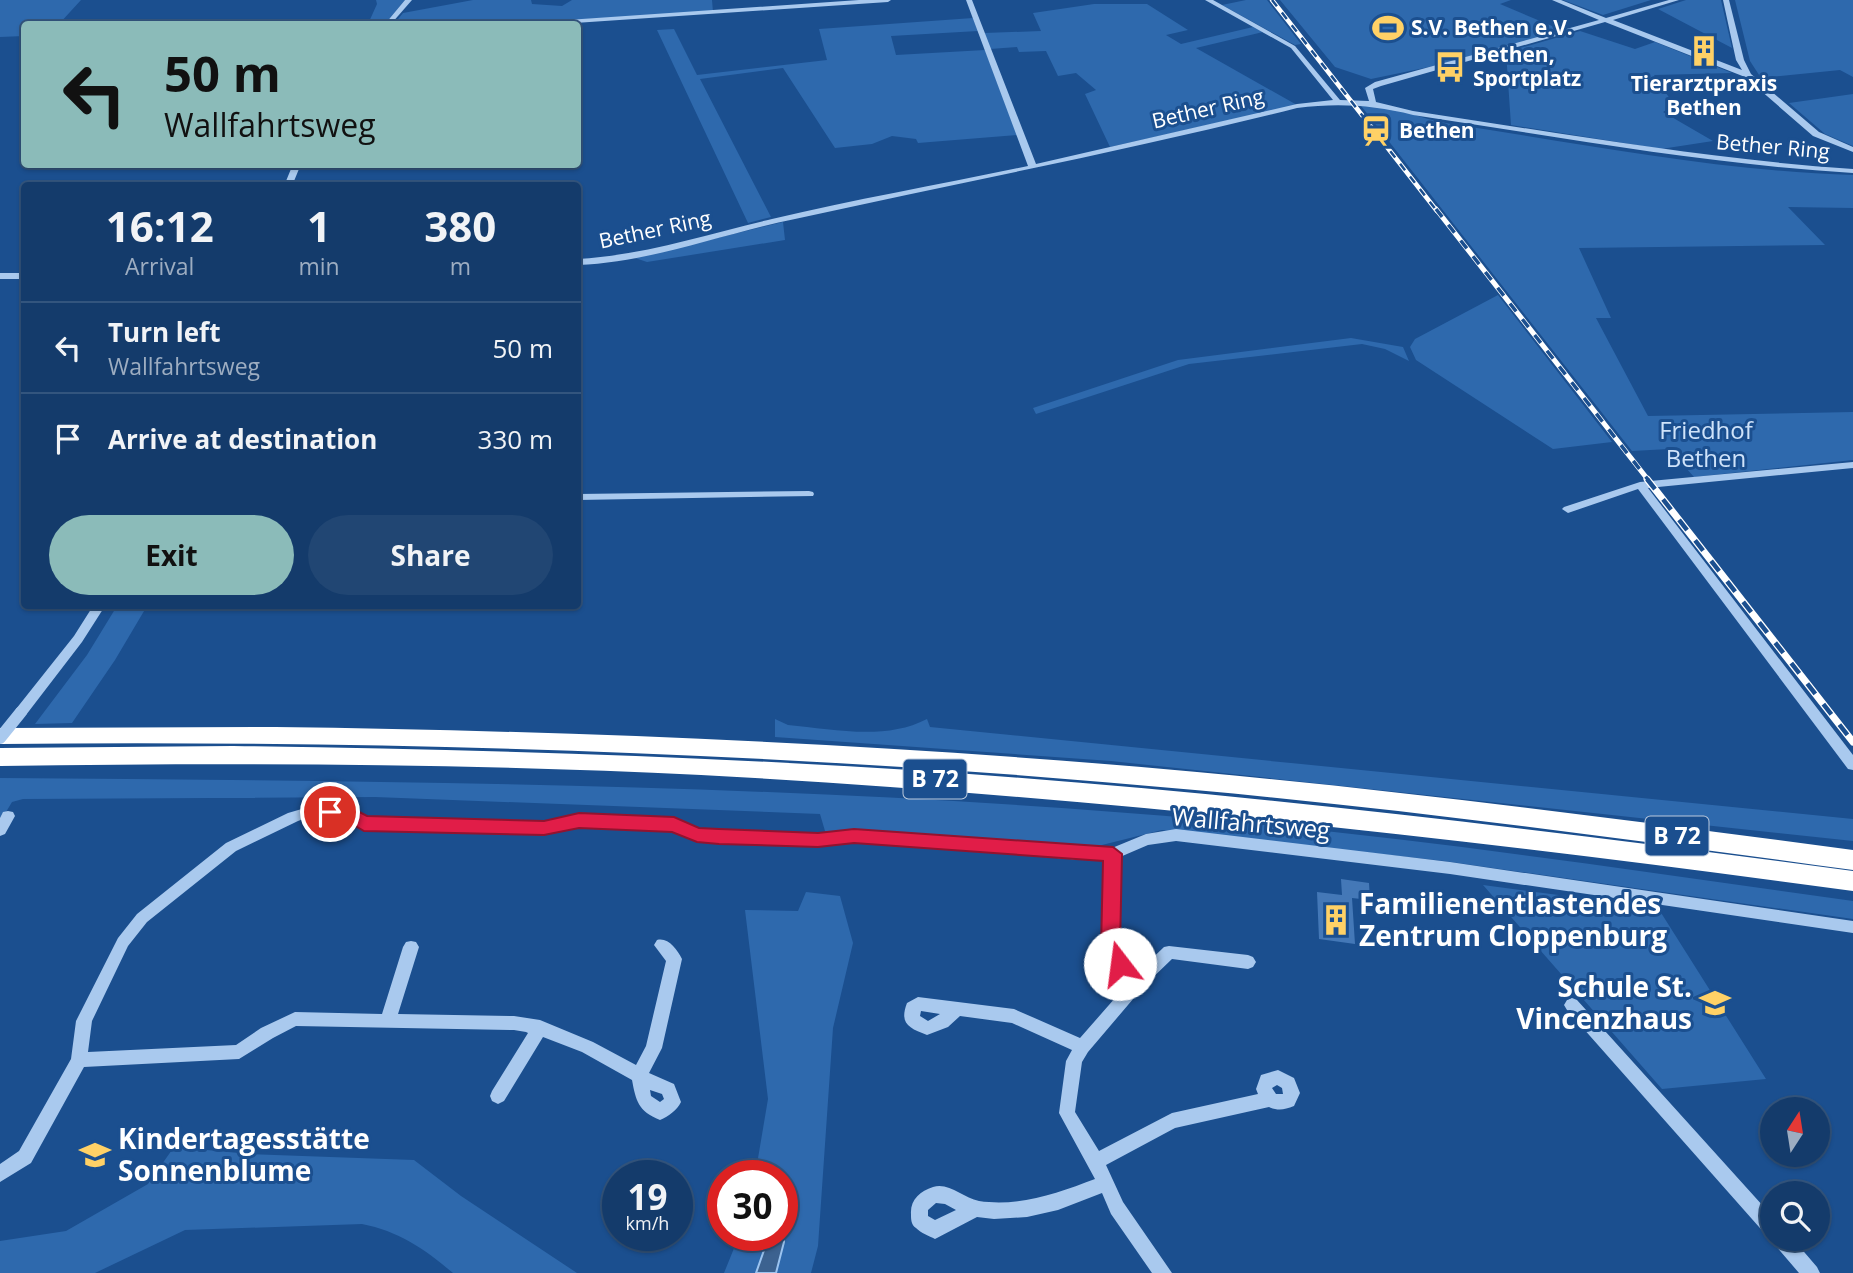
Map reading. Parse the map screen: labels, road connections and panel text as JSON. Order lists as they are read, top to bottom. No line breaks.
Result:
{"streets":{"highway":["B 72"],"street":["Bether Ring","Wallfahrtsweg"]},"parks":["Friedhof Bethen"],"places":{"sports":["S.V. Bethen e.V."],"building":["Tierarztpraxis Bethen","Familienentlastendes Zentrum Cloppenburg"],"bus stop":["Bethen, Sportplatz"],"station":["Bethen"],"school or university":["Schule St. Vincenzhaus","Kindertagesstätte Sonnenblume"]},"north":"top","page":{"turn":["50 m","Wallfahrtsweg"],"eta":["16:12","Arrival","1","min","380","m"],"list":[{"name":"Turn left","note":"Wallfahrtsweg","value":"50 m"},{"name":"Arrive at destination","value":"330 m"}],"buttons":["Exit","Share"],"speed":"19 km/h","limit":"30"}}
